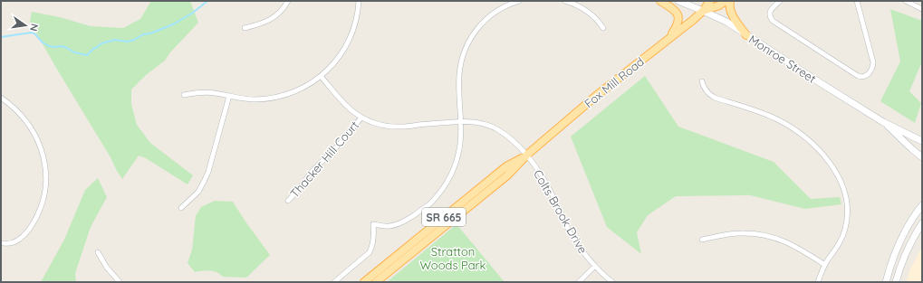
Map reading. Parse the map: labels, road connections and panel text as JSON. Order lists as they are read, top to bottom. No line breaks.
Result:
{"streets":{"main road":["Monroe Street","Fox Mill Road","SR 665"],"street":["Thacker Hill Court","Colts Brook Drive"]},"crossings":[["Monroe Street","Fox Mill Road"],["Fox Mill Road","Colts Brook Drive"],["Thacker Hill Court","Colts Brook Drive"]],"parks":["Stratton Woods Park"],"north":"right"}
